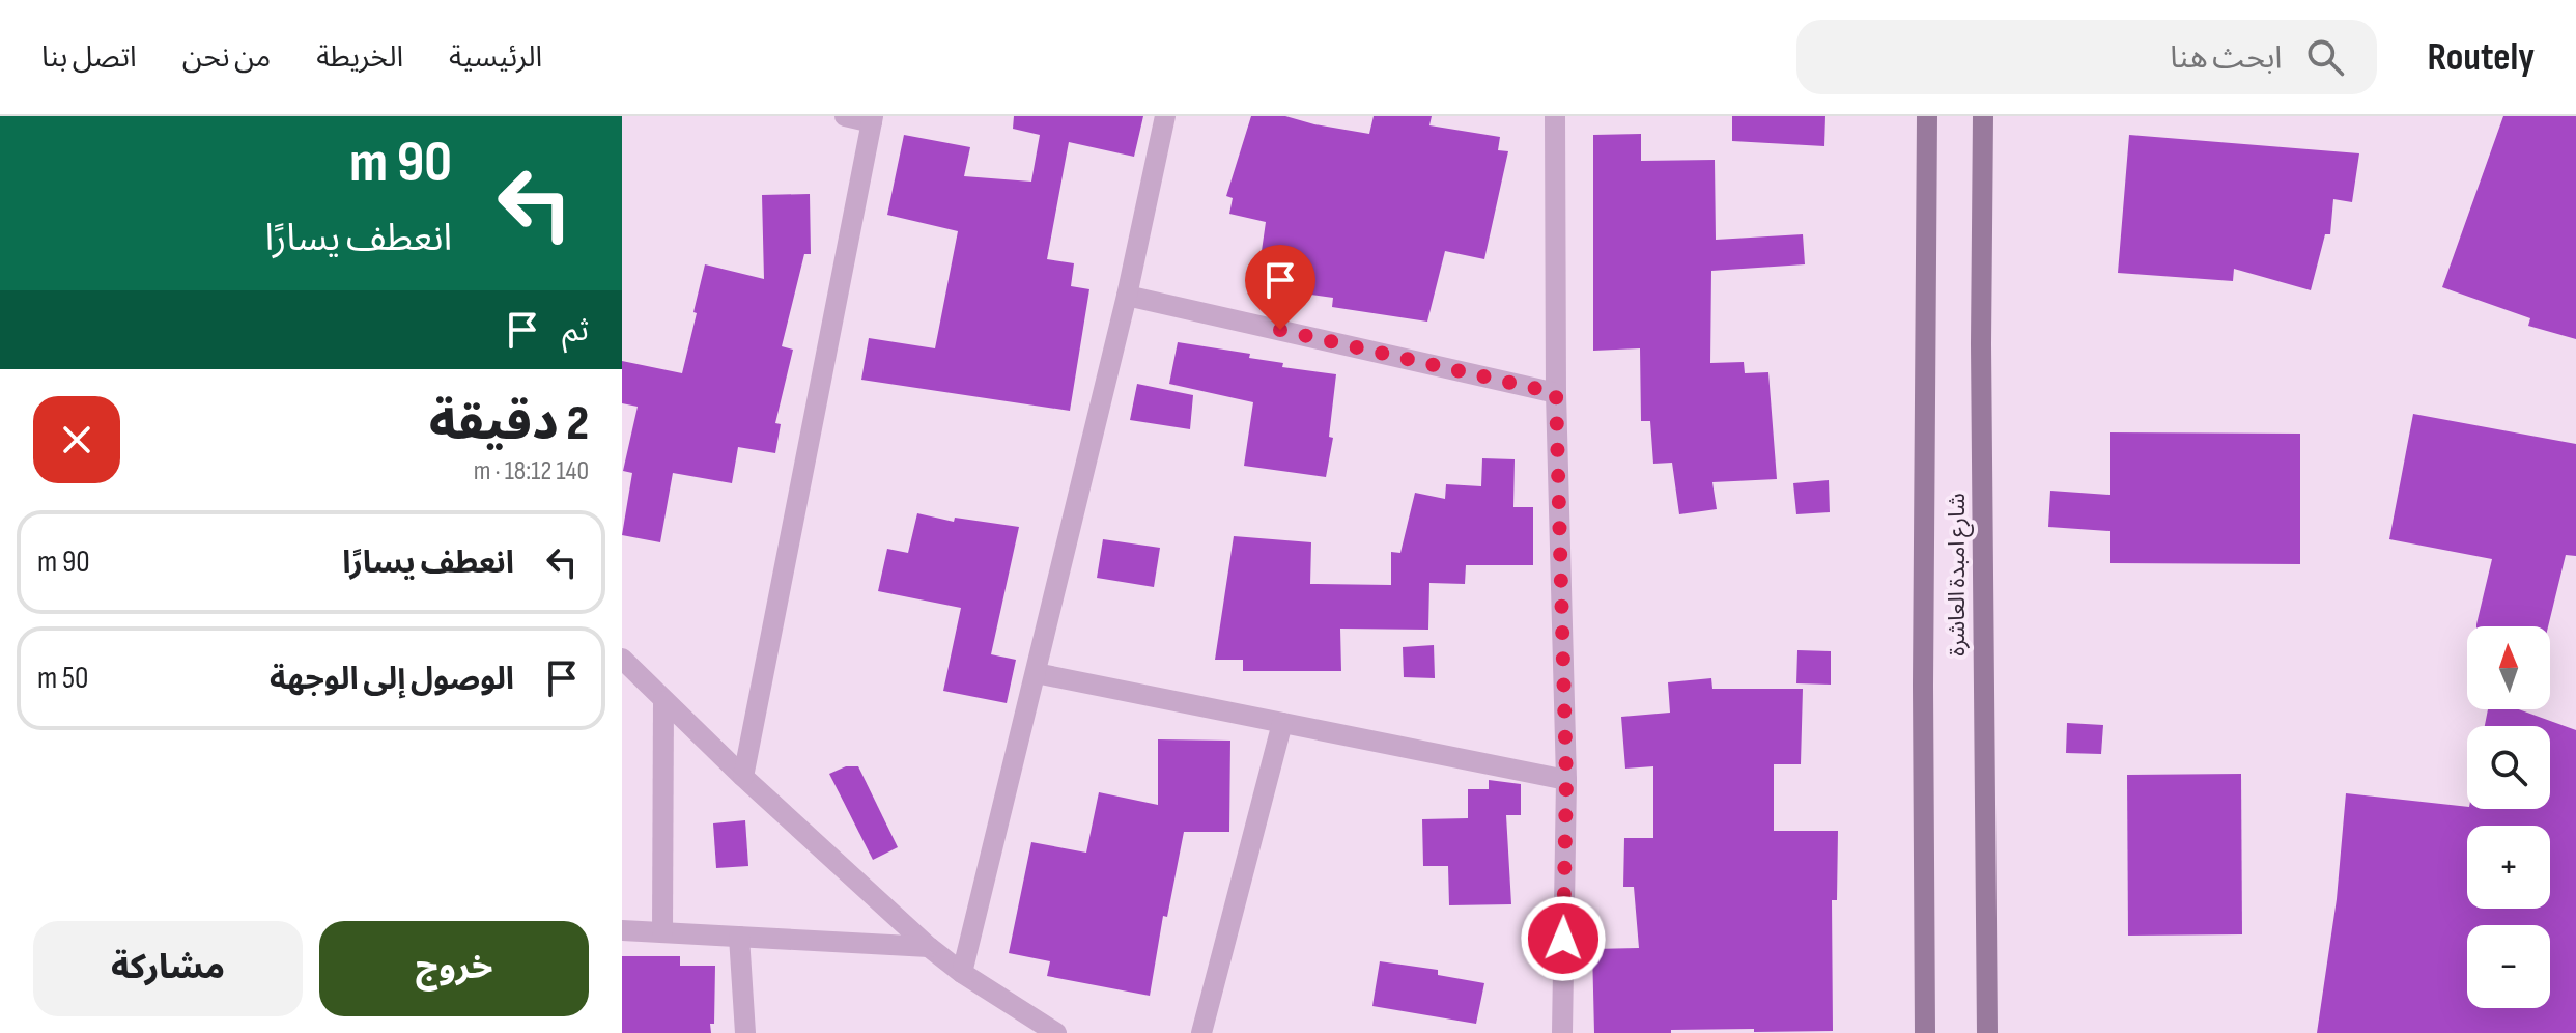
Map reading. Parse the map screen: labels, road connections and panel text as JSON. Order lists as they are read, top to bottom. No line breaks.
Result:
{"streets":{"main road":["شارع امبدة العاشرة"]},"north":"top","page":{"header":"Routely","search":"ابحث هنا","nav":["الرئيسية","الخريطة","من نحن","اتصل بنا"],"turn":["90 m","انعطف يسارًا"],"then":"ثم","heading":["2 دقيقة","140 m · 18:12"],"list":[{"name":"انعطف يسارًا","value":"90 m"},{"name":"الوصول إلى الوجهة","value":"50 m"}],"map_buttons":["+","−"],"buttons":["خروج","مشاركة"]}}
